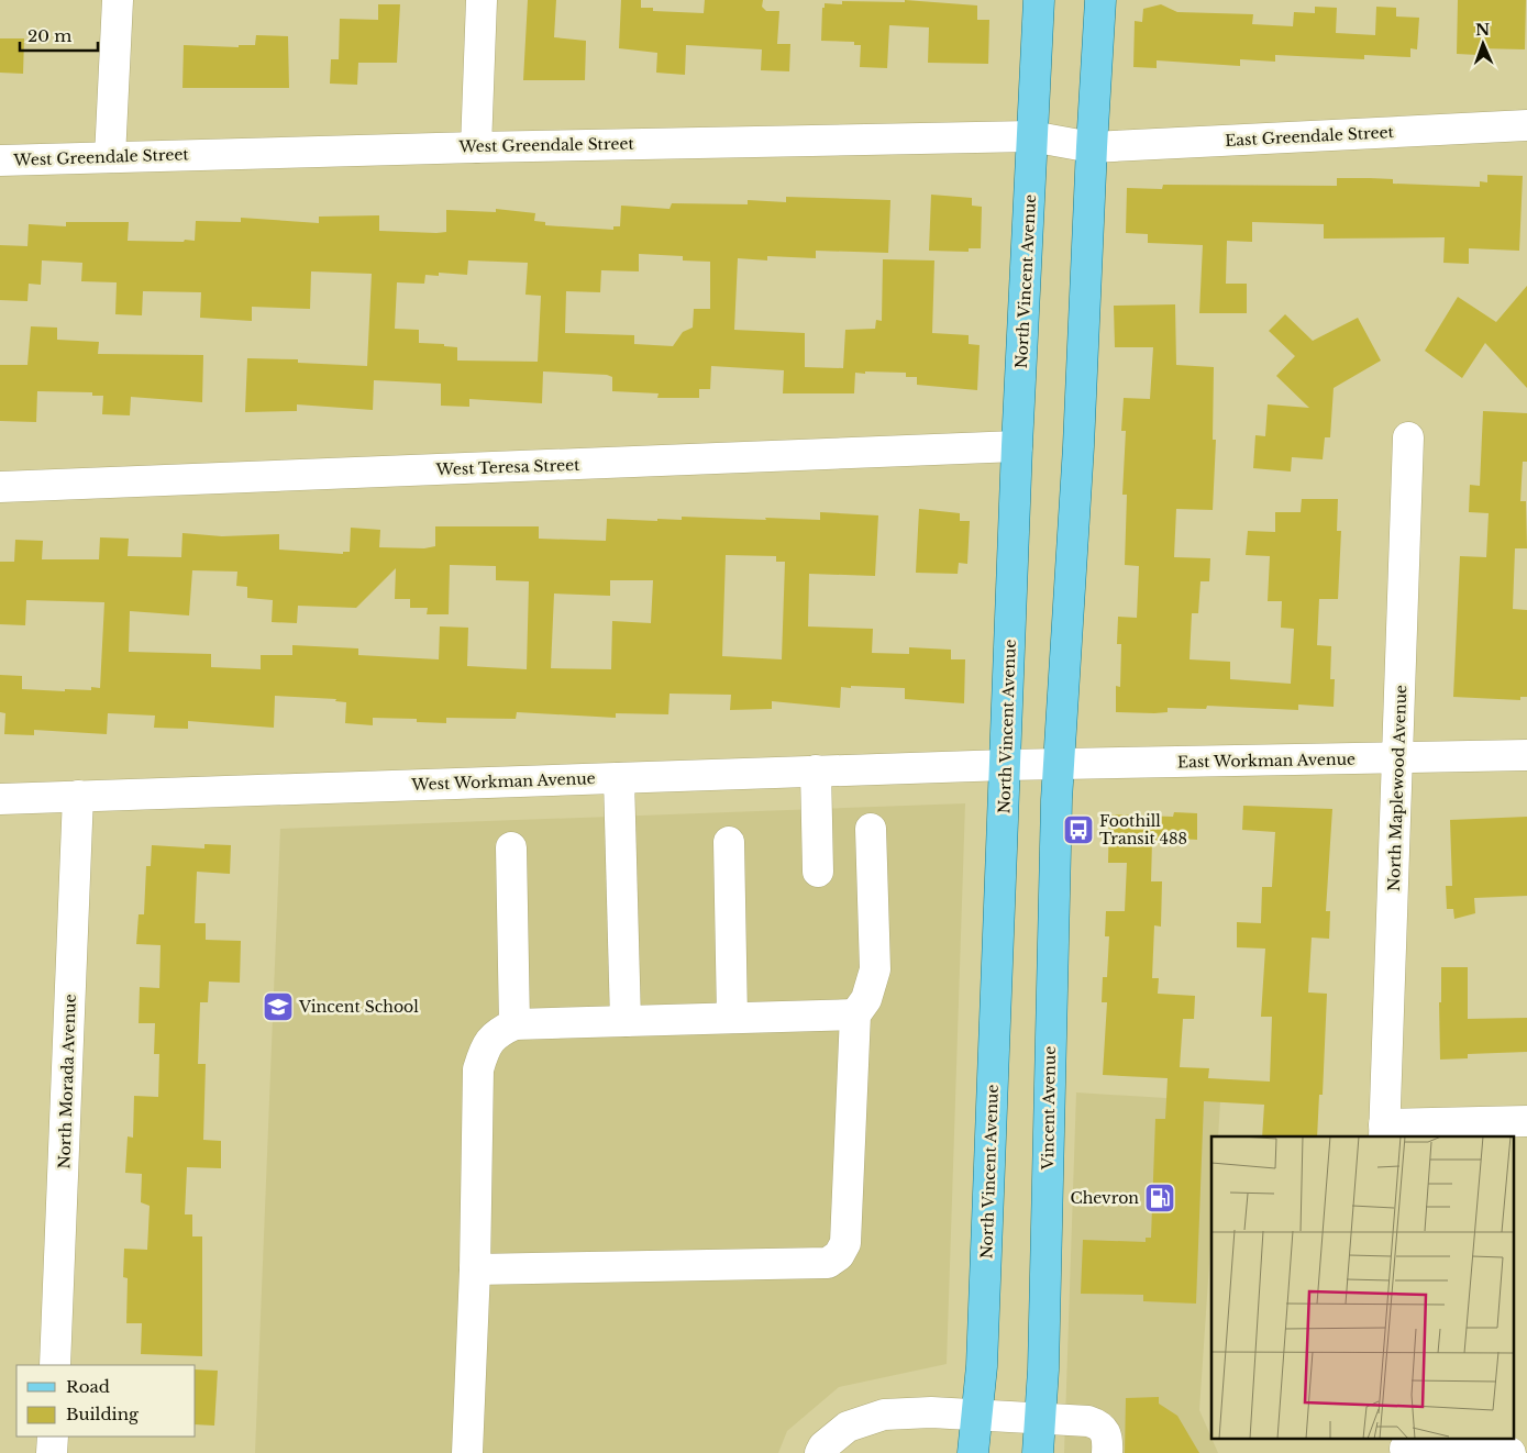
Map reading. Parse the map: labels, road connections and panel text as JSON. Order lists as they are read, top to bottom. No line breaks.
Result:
{"streets":{"main road":["North Vincent Avenue","Vincent Avenue"],"street":["East Greendale Street","West Greendale Street","West Teresa Street","East Workman Avenue","West Workman Avenue","North Maplewood Avenue","North Morada Avenue"]},"crossings":[["East Greendale Street","West Greendale Street"],["West Greendale Street","North Vincent Avenue"],["North Vincent Avenue","West Teresa Street"],["North Vincent Avenue","East Workman Avenue"],["North Vincent Avenue","West Workman Avenue"],["East Workman Avenue","West Workman Avenue"],["East Workman Avenue","North Maplewood Avenue"],["East Workman Avenue","Vincent Avenue"],["West Workman Avenue","North Morada Avenue"]],"places":{"bus stop":["Foothill Transit 488"],"school or university":["Vincent School"],"fuel station":["Chevron"]},"legend":["Road","Building"],"scale_bar":"20 m","north":"top"}
